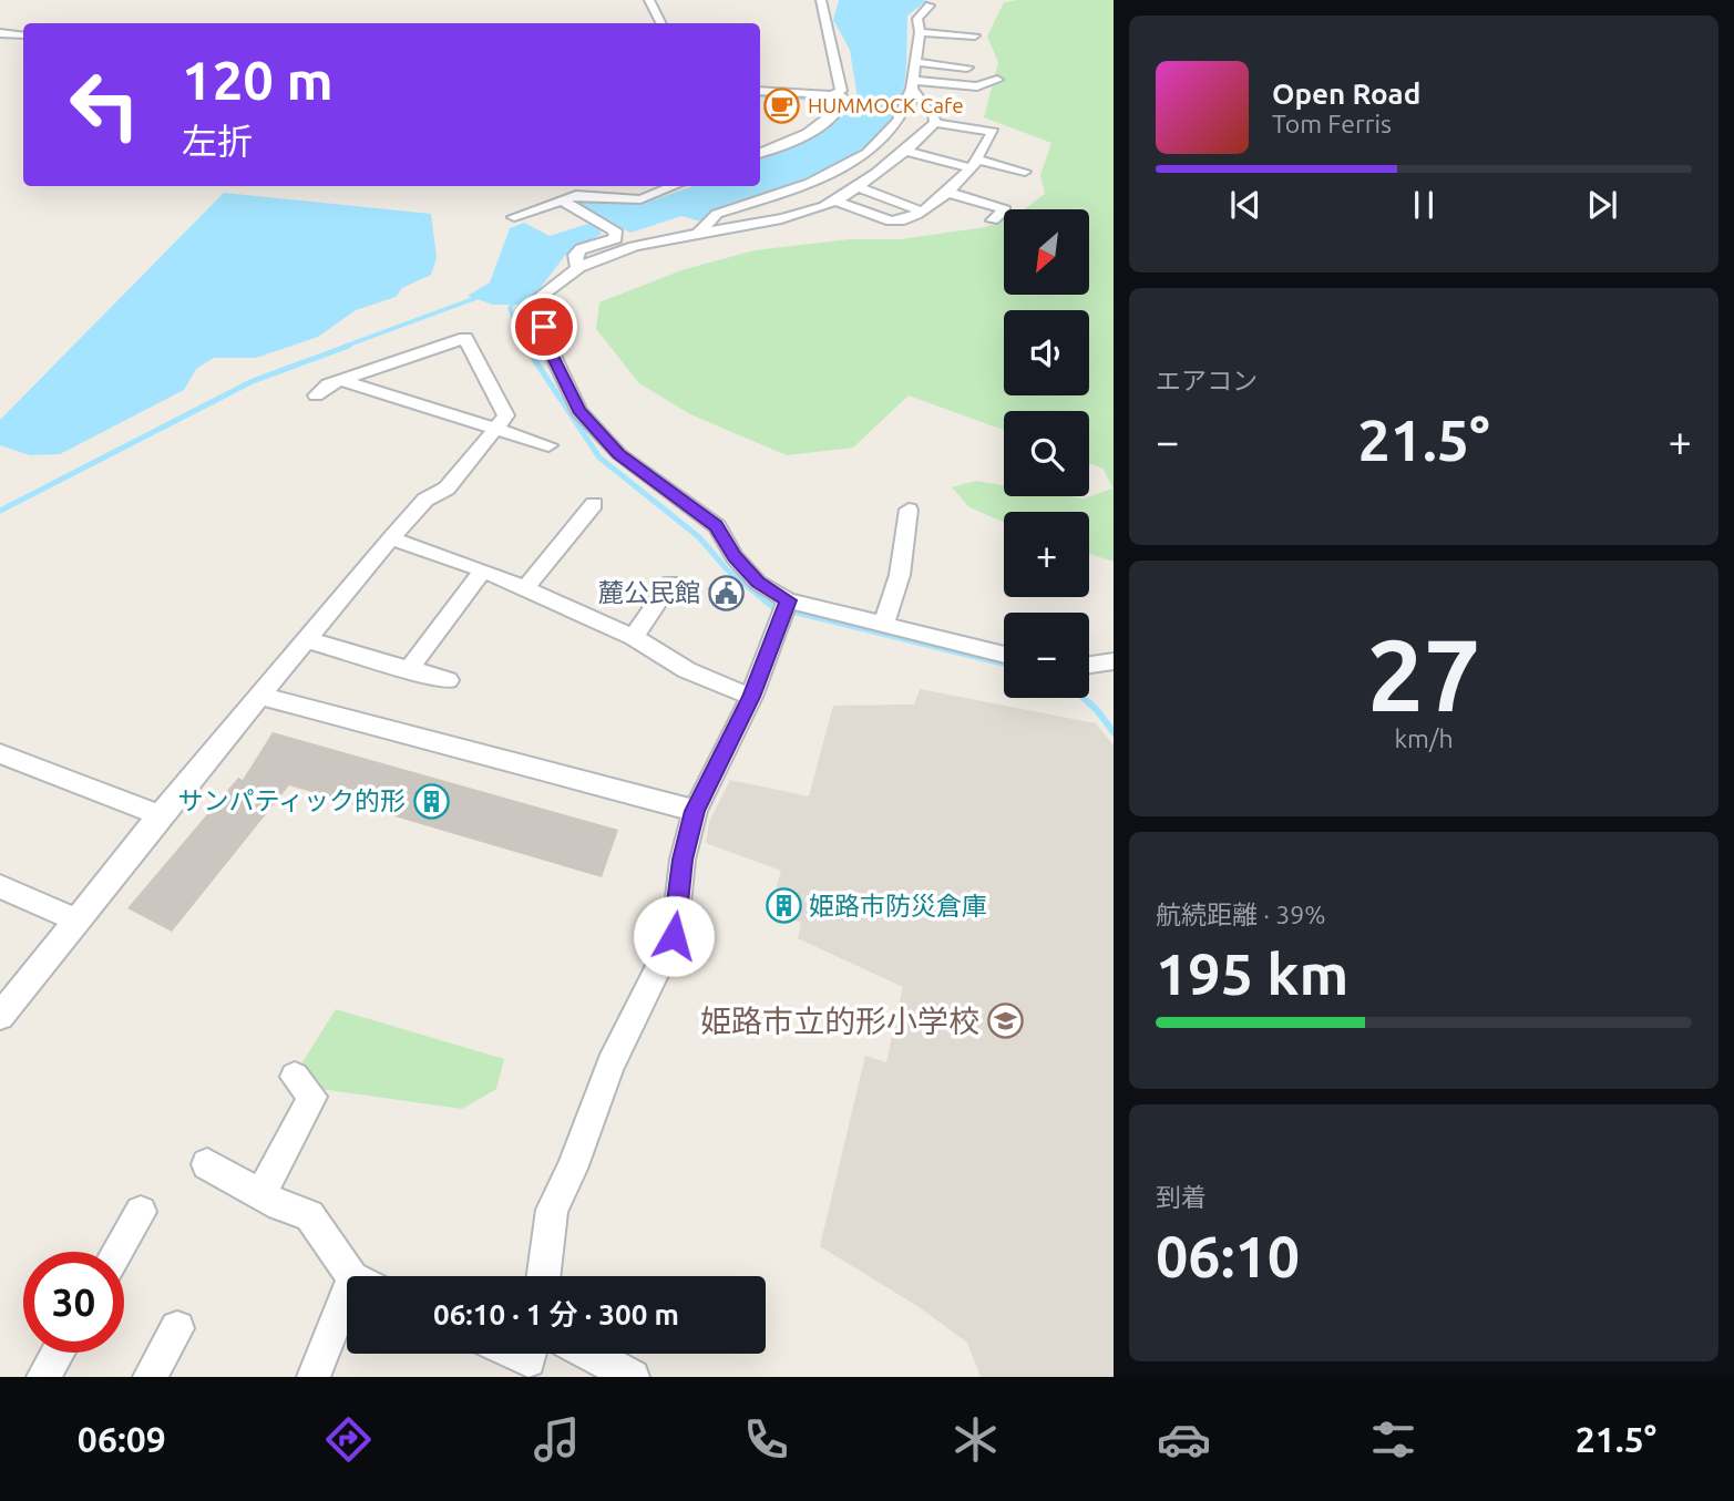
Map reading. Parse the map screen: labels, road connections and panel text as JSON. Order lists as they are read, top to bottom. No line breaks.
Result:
{"places":{"cafe":["HUMMOCK Cafe"],"public building":["麓公民館"],"building":["サンパティック的形","姫路市防災倉庫"],"school or university":["姫路市立的形小学校"]},"north":"bottom left","page":{"turn":["120 m","左折"],"song":["Open Road","Tom Ferris"],"map_buttons":["+","−"],"tile":["エアコン",["27","km/h"],["航続距離 · 39%","195 km"],["到着","06:10"]],"heat":["−","21.5°","+"],"limit":"30","trip":"06:10 · 1 分 · 300 m","tabs":["06:09","21.5°"]}}
